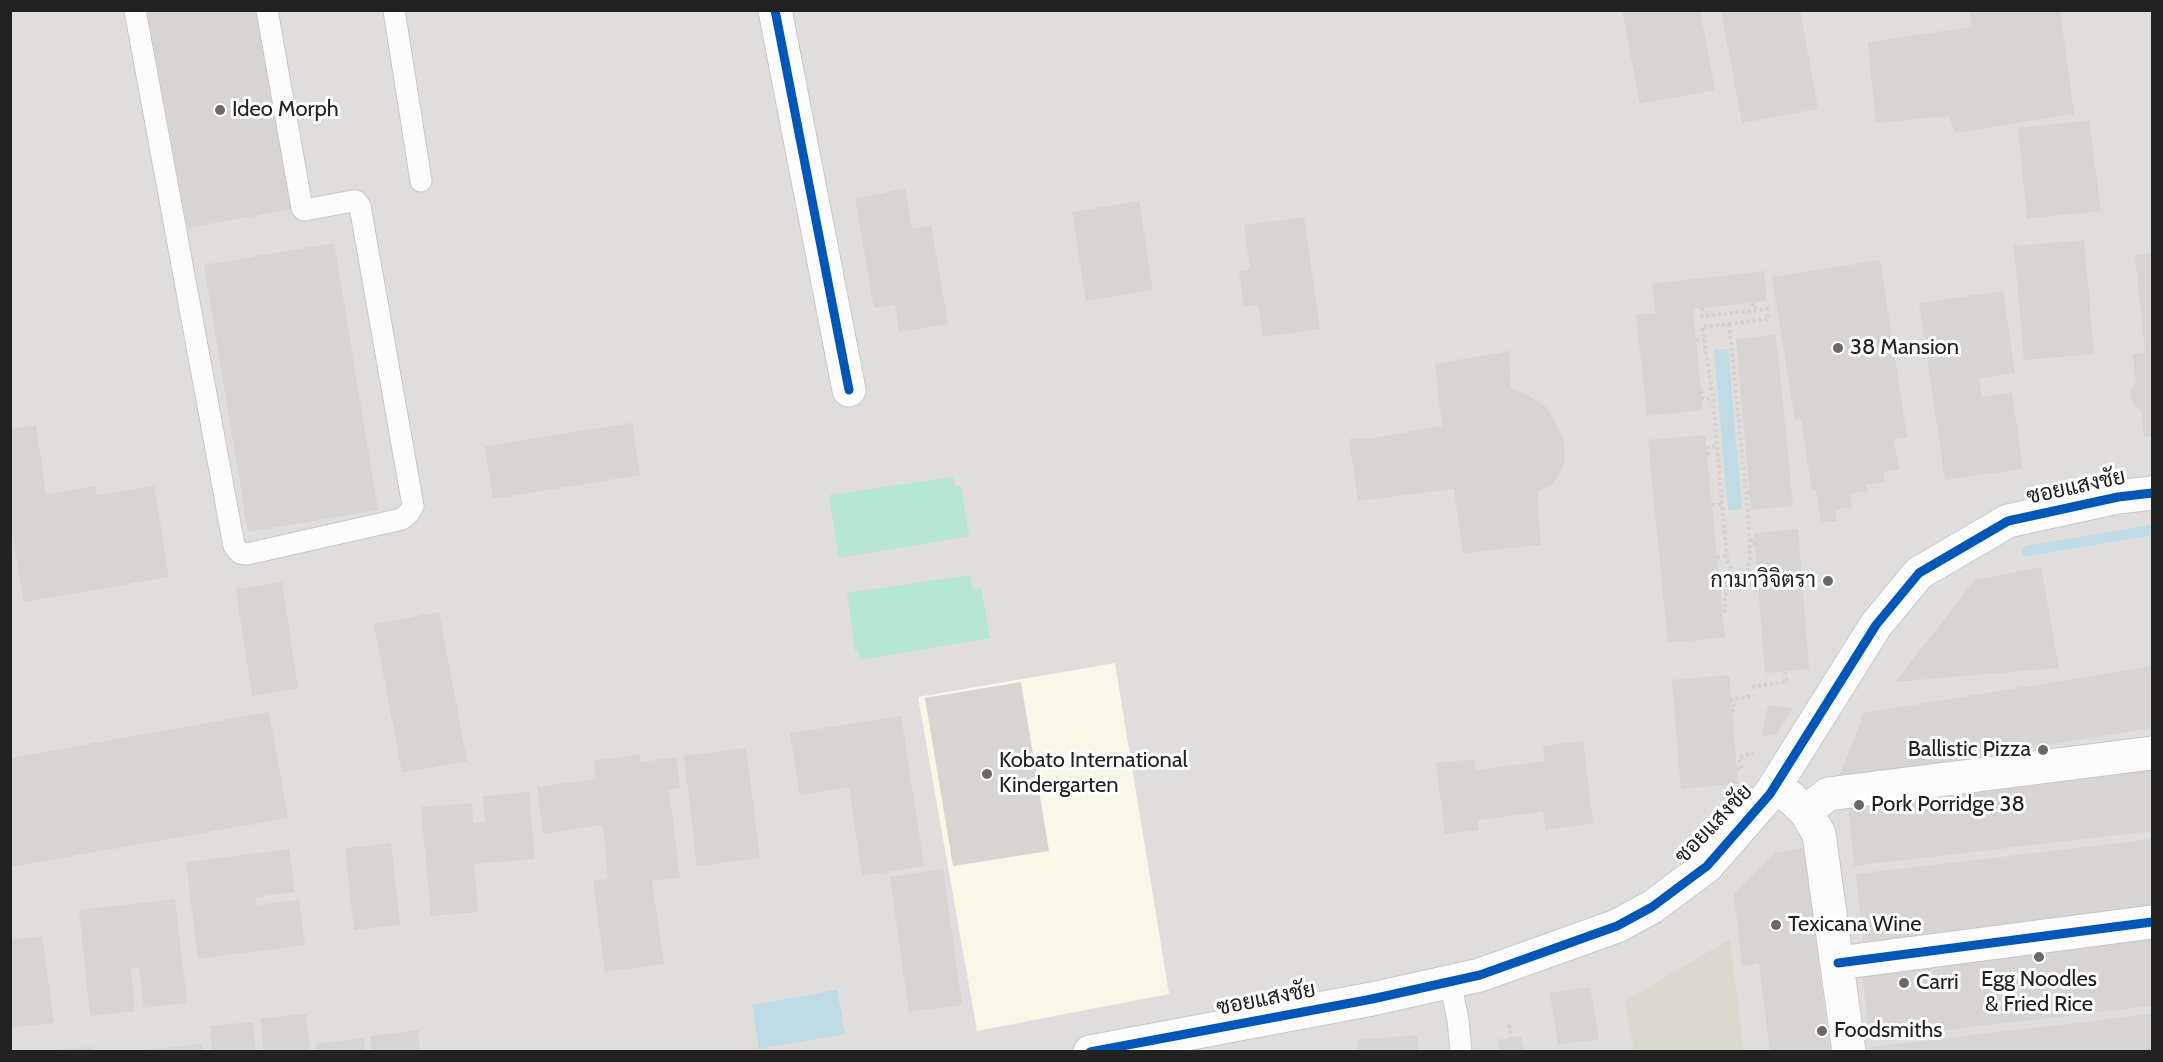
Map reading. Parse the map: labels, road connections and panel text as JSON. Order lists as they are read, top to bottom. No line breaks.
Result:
{"streets":{"street":["ซอยแสงชัย"]},"places":["Ideo Morph","38 Mansion","กามาวิจิตรา","Ballistic Pizza","Kobato International Kindergarten","Pork Porridge 38","Texicana Wine","Egg Noodles & Fried Rice","Carri","Foodsmiths"]}
